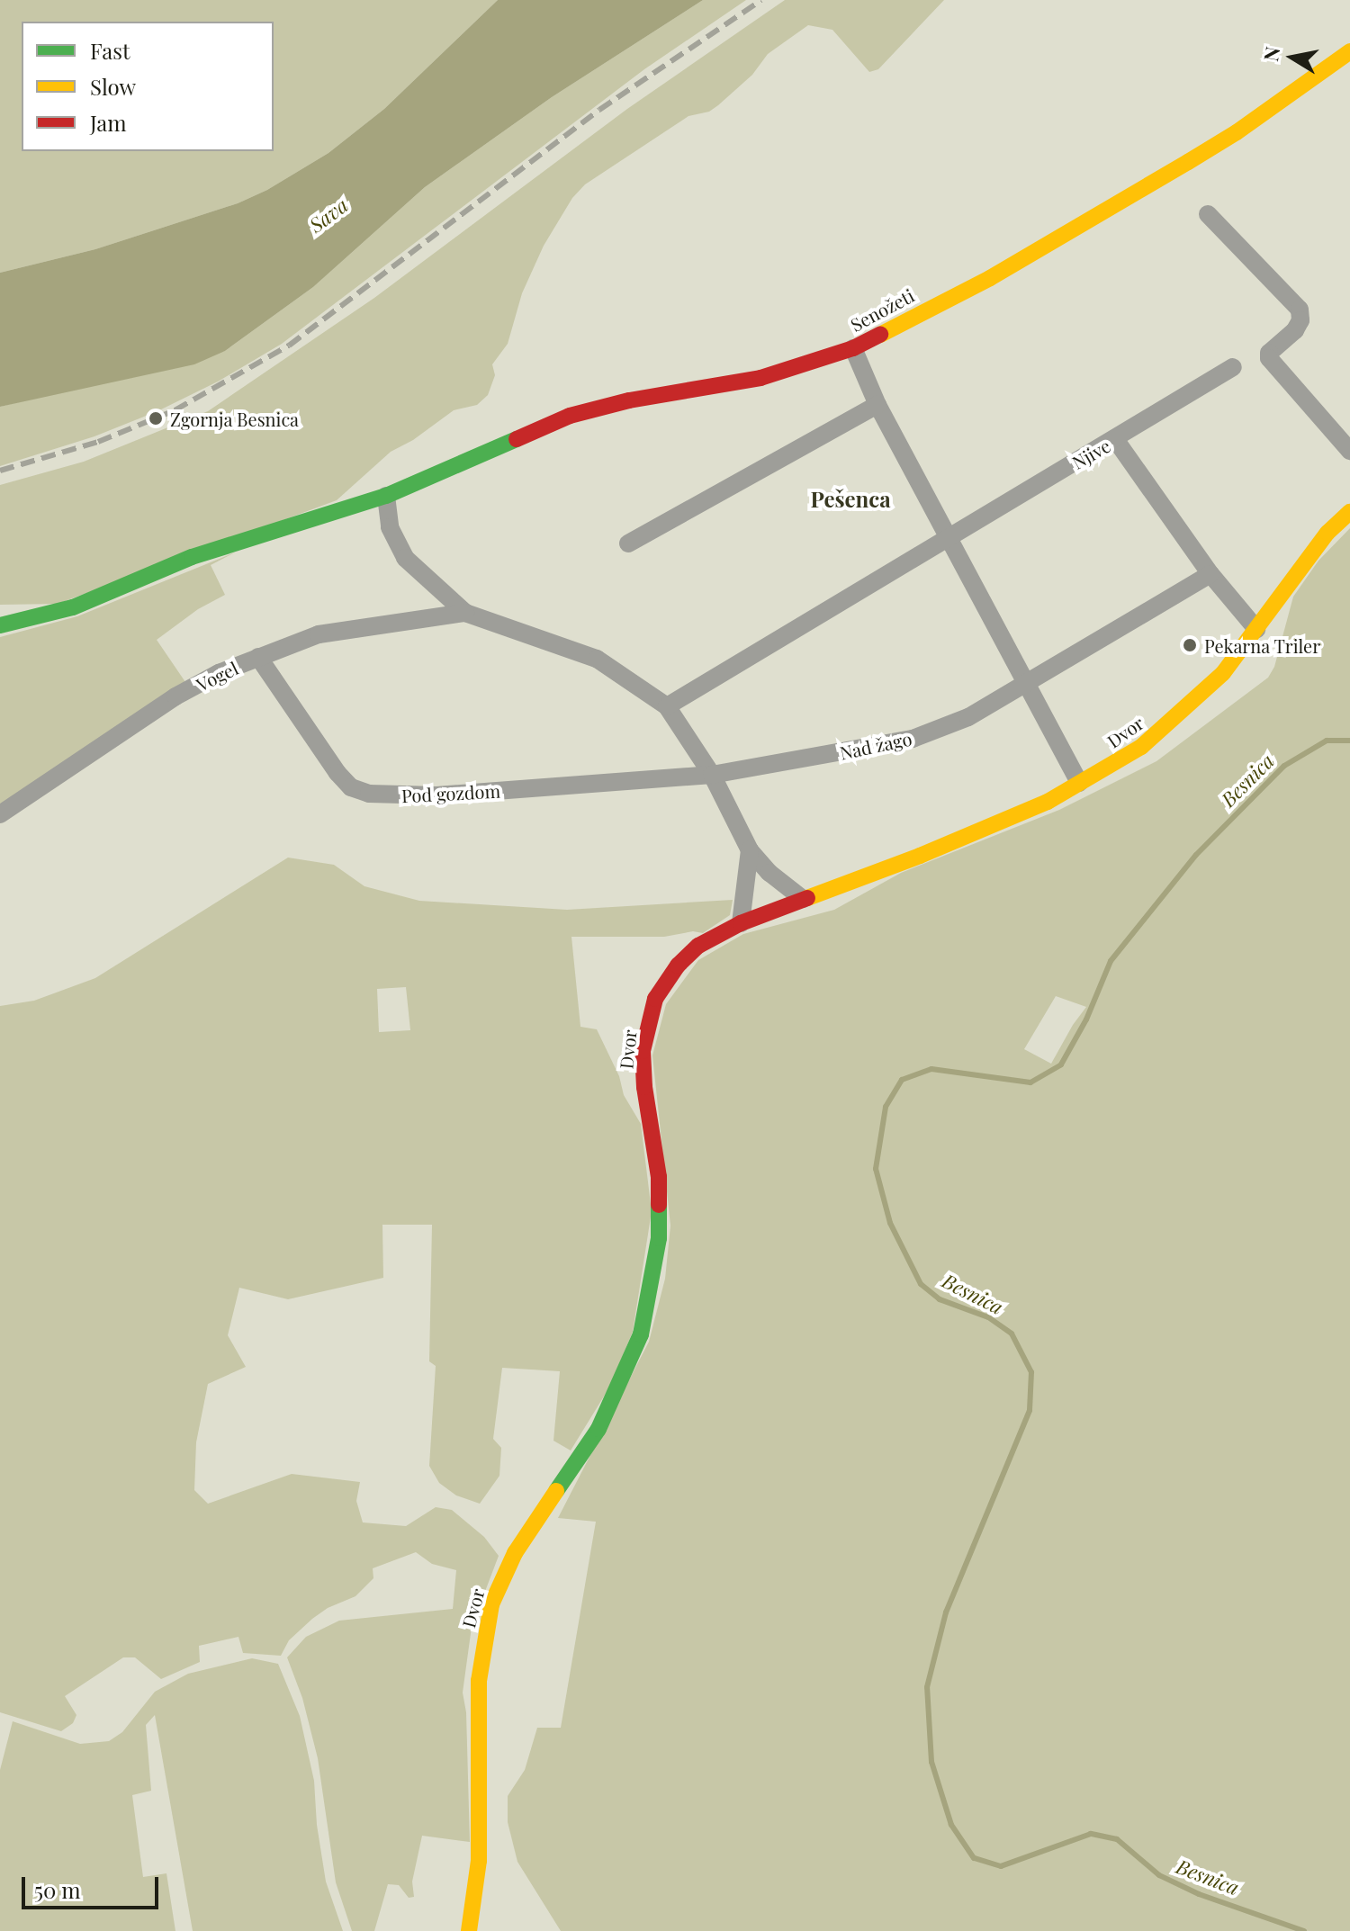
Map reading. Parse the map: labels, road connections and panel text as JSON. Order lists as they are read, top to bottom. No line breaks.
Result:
{"streets":{"street":["Senožeti","Njive","Vogel","Dvor","Nad žago","Pod gozdom"]},"crossings":[["Vogel","Pod gozdom"],["Nad žago","Pod gozdom"]],"districts":["Pešenca"],"water":["Sava","Besnica"],"places":["Zgornja Besnica","Pekarna Triler"],"legend":["Fast","Slow","Jam"],"scale_bar":"50 m","north":"left"}
